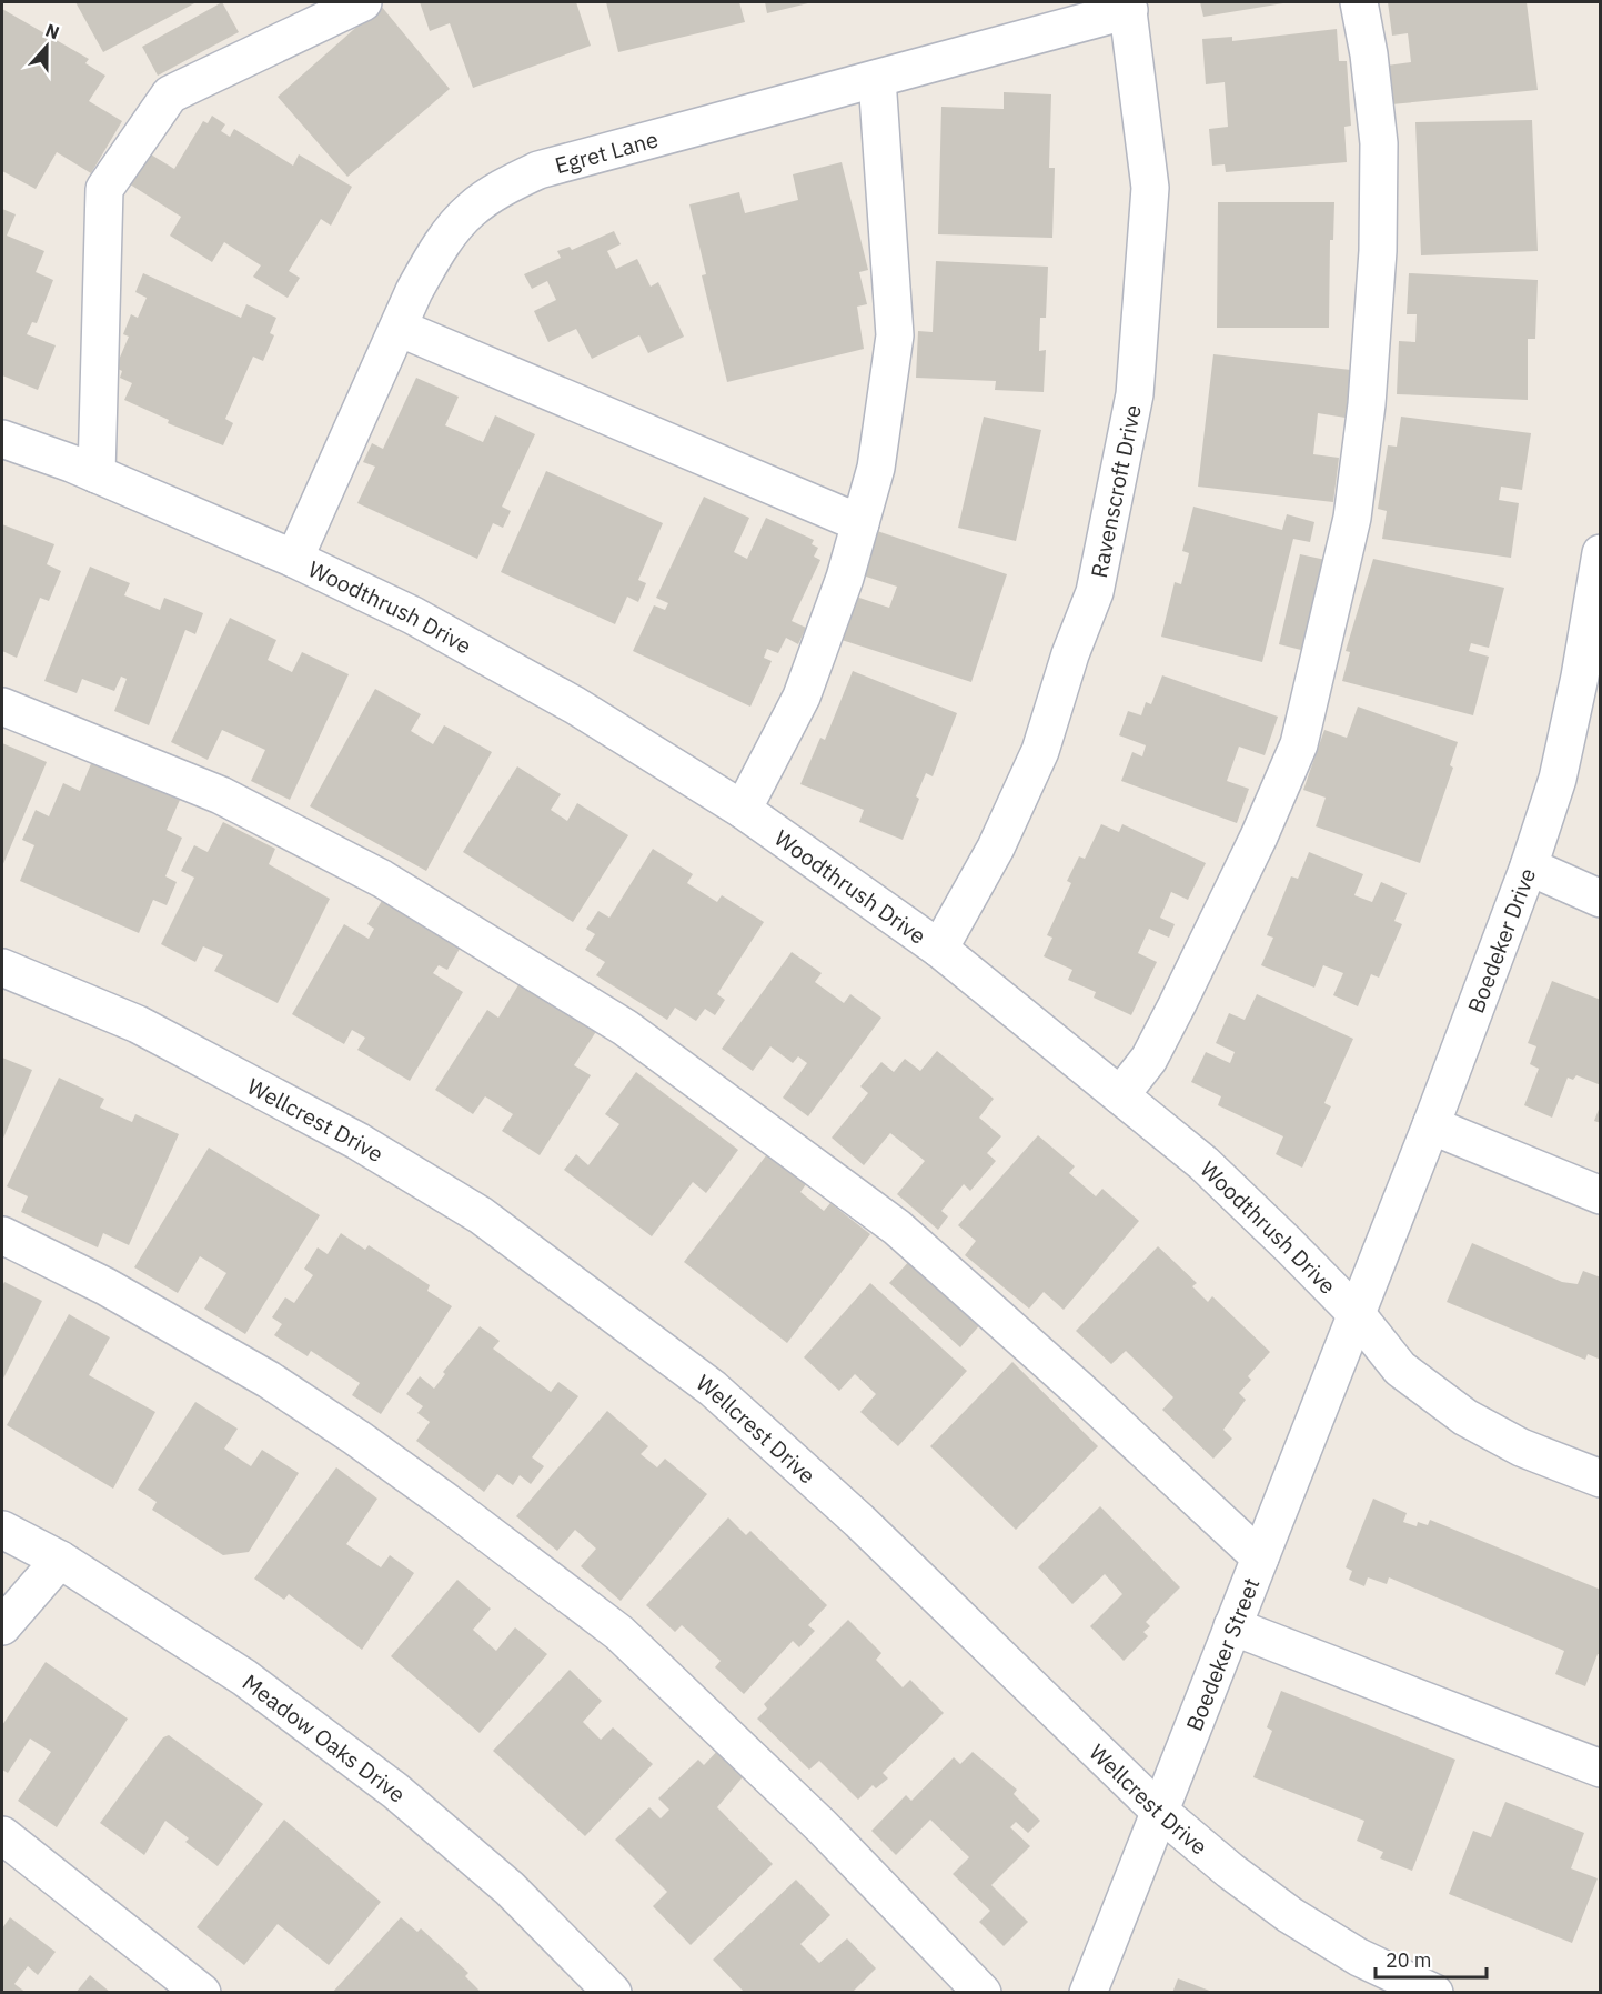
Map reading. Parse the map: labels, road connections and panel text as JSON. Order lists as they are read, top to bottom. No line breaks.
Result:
{"streets":{"street":["Egret Lane","Ravenscroft Drive","Woodthrush Drive","Boedeker Drive","Wellcrest Drive","Boedeker Street","Meadow Oaks Drive"]},"crossings":[["Egret Lane","Ravenscroft Drive"],["Egret Lane","Woodthrush Drive"],["Ravenscroft Drive","Woodthrush Drive"],["Woodthrush Drive","Boedeker Drive"],["Woodthrush Drive","Boedeker Street"],["Boedeker Drive","Boedeker Street"],["Wellcrest Drive","Boedeker Street"]],"scale_bar":"20 m","north":"top"}
